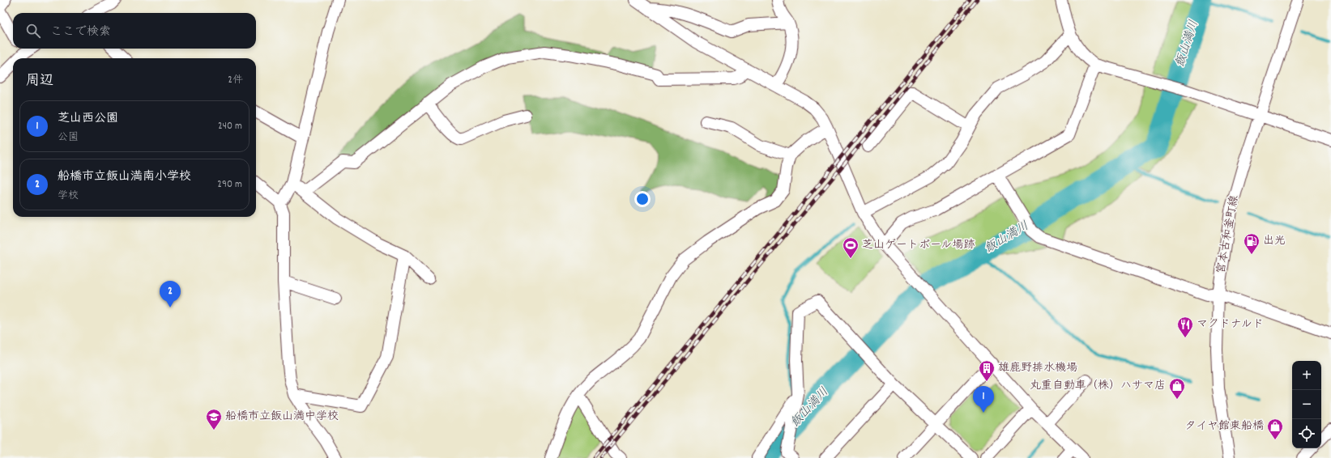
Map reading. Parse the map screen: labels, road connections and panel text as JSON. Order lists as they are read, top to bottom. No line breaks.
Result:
{"streets":{"street":["宮本古和釜町線"]},"water":["飯山満川"],"places":{"fuel station":["出光"],"sports":["芝山ゲートボール場跡"],"restaurant":["マクドナルド"],"building":["雄鹿野排水機場"],"shop":["丸重自動車（株）ハサマ店","タイヤ館東船橋"],"school or university":["船橋市立飯山満中学校"]},"page":{"search":"ここで検索","heading":["周辺","2件"],"list":[{"mark":"1","name":"芝山西公園","note":"公園","value":"240 m"},{"mark":"2","name":"船橋市立飯山満南小学校","note":"学校","value":"290 m"}],"pins":["2","1"],"map_buttons":["+","−"]}}
